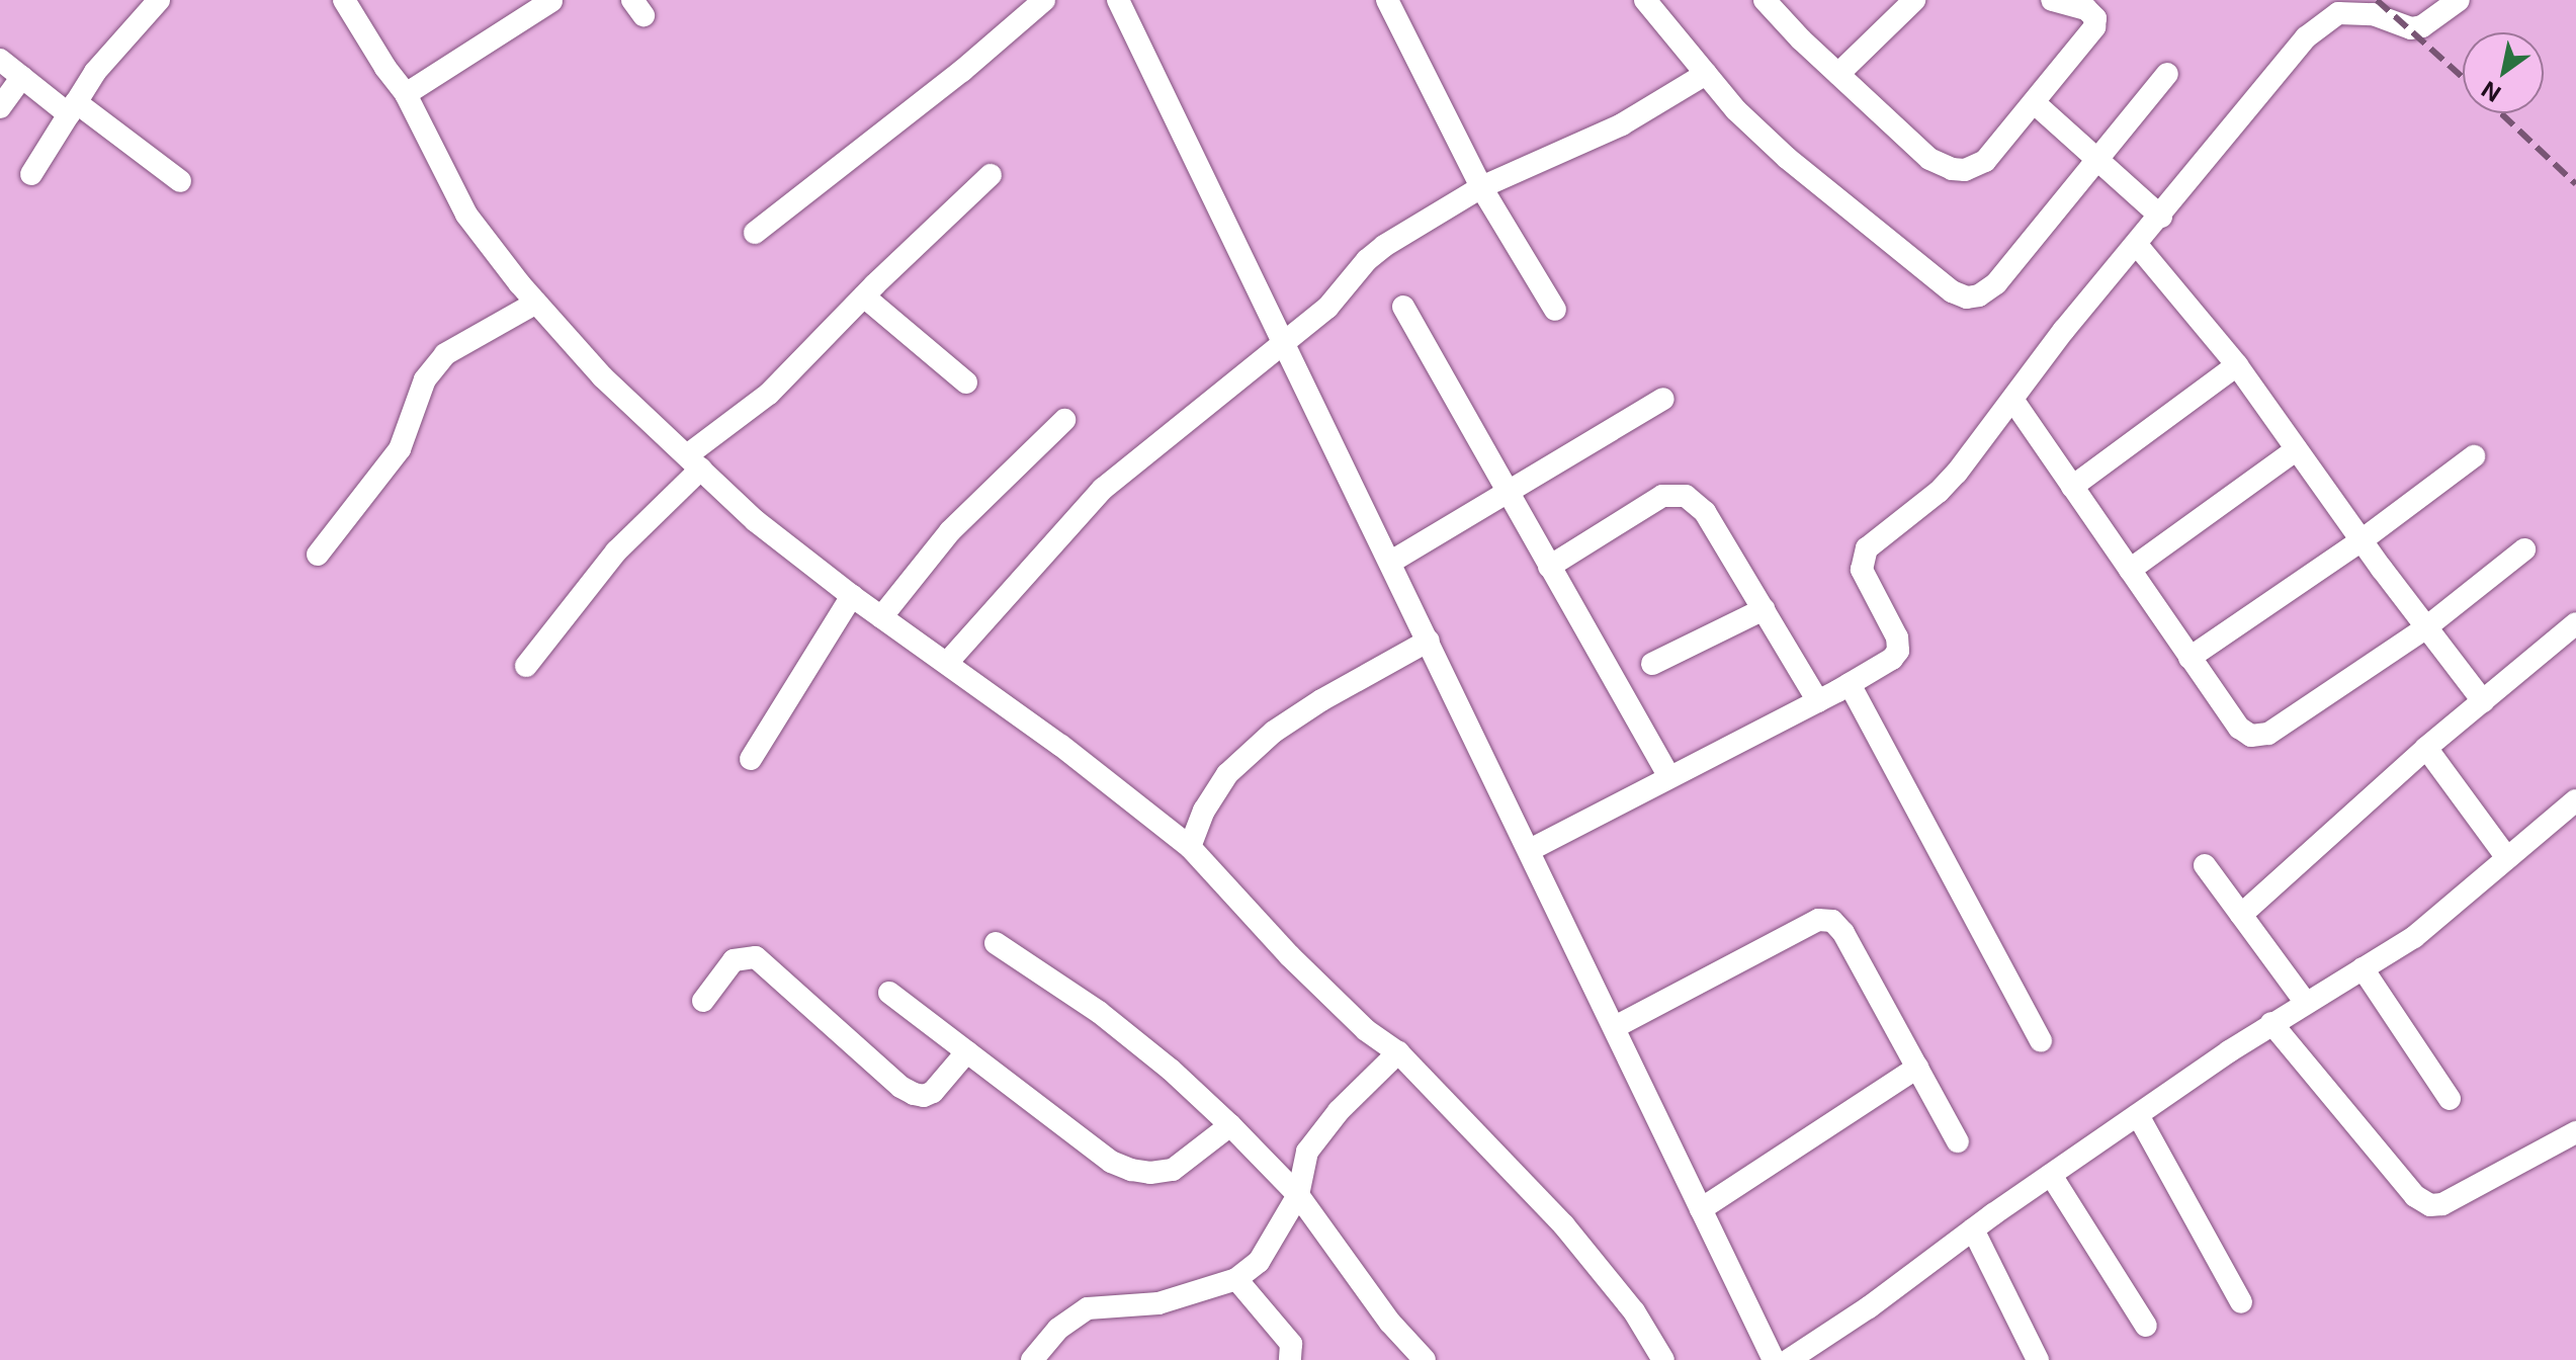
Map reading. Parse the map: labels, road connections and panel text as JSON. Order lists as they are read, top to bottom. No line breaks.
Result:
{"north":"bottom left"}
